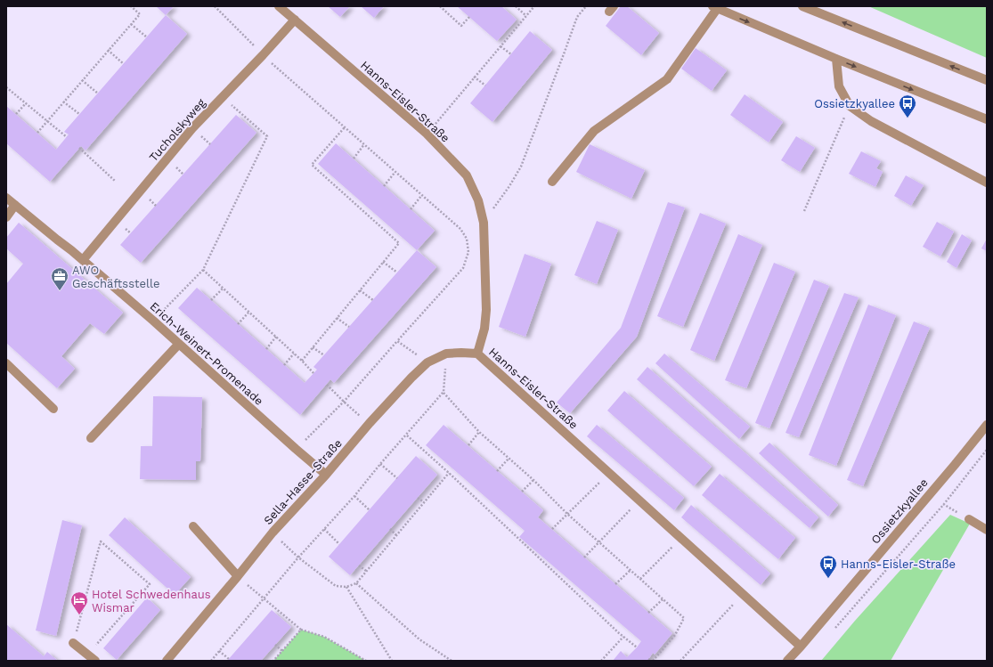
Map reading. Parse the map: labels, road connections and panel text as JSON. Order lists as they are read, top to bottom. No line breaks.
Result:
{"streets":{"street":["Hanns-Eisler-Straße","Tucholskyweg","Erich-Weinert-Promenade","Sella-Hasse-Straße","Ossietzkyallee"]},"crossings":[["Hanns-Eisler-Straße","Tucholskyweg"],["Hanns-Eisler-Straße","Sella-Hasse-Straße"],["Hanns-Eisler-Straße","Ossietzkyallee"],["Tucholskyweg","Erich-Weinert-Promenade"],["Erich-Weinert-Promenade","Sella-Hasse-Straße"]],"places":{"bus stop":["Ossietzkyallee","Hanns-Eisler-Straße"],"office":["AWO Geschäftsstelle"],"hotel":["Hotel Schwedenhaus Wismar"]}}
